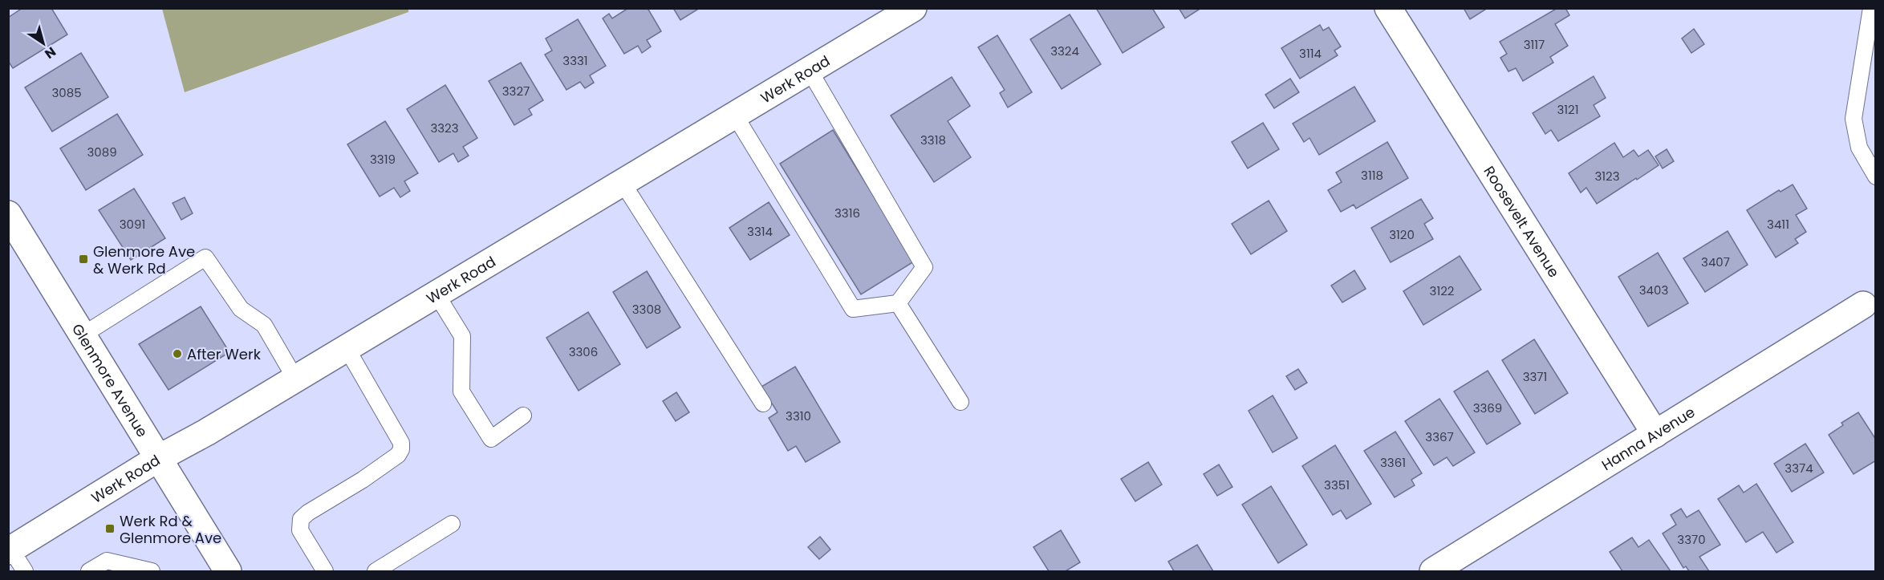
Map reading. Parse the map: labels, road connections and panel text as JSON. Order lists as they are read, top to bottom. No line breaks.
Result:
{"streets":{"street":["Werk Road","Roosevelt Avenue","Glenmore Avenue","Hanna Avenue"]},"crossings":[["Werk Road","Glenmore Avenue"],["Roosevelt Avenue","Hanna Avenue"]],"places":{"transit":["Glenmore Ave & Werk Rd","Werk Rd & Glenmore Ave"],"other":["After Werk"]},"house_numbers":["3117","3324","3114","3331","3327","3085","3121","3323","3318","3089","3319","3118","3123","3316","3091","3411","3314","3120","3407","3403","3122","3308","3306","3371","3369","3310","3367","3361","3374","3351","3370"],"north":"bottom right"}
